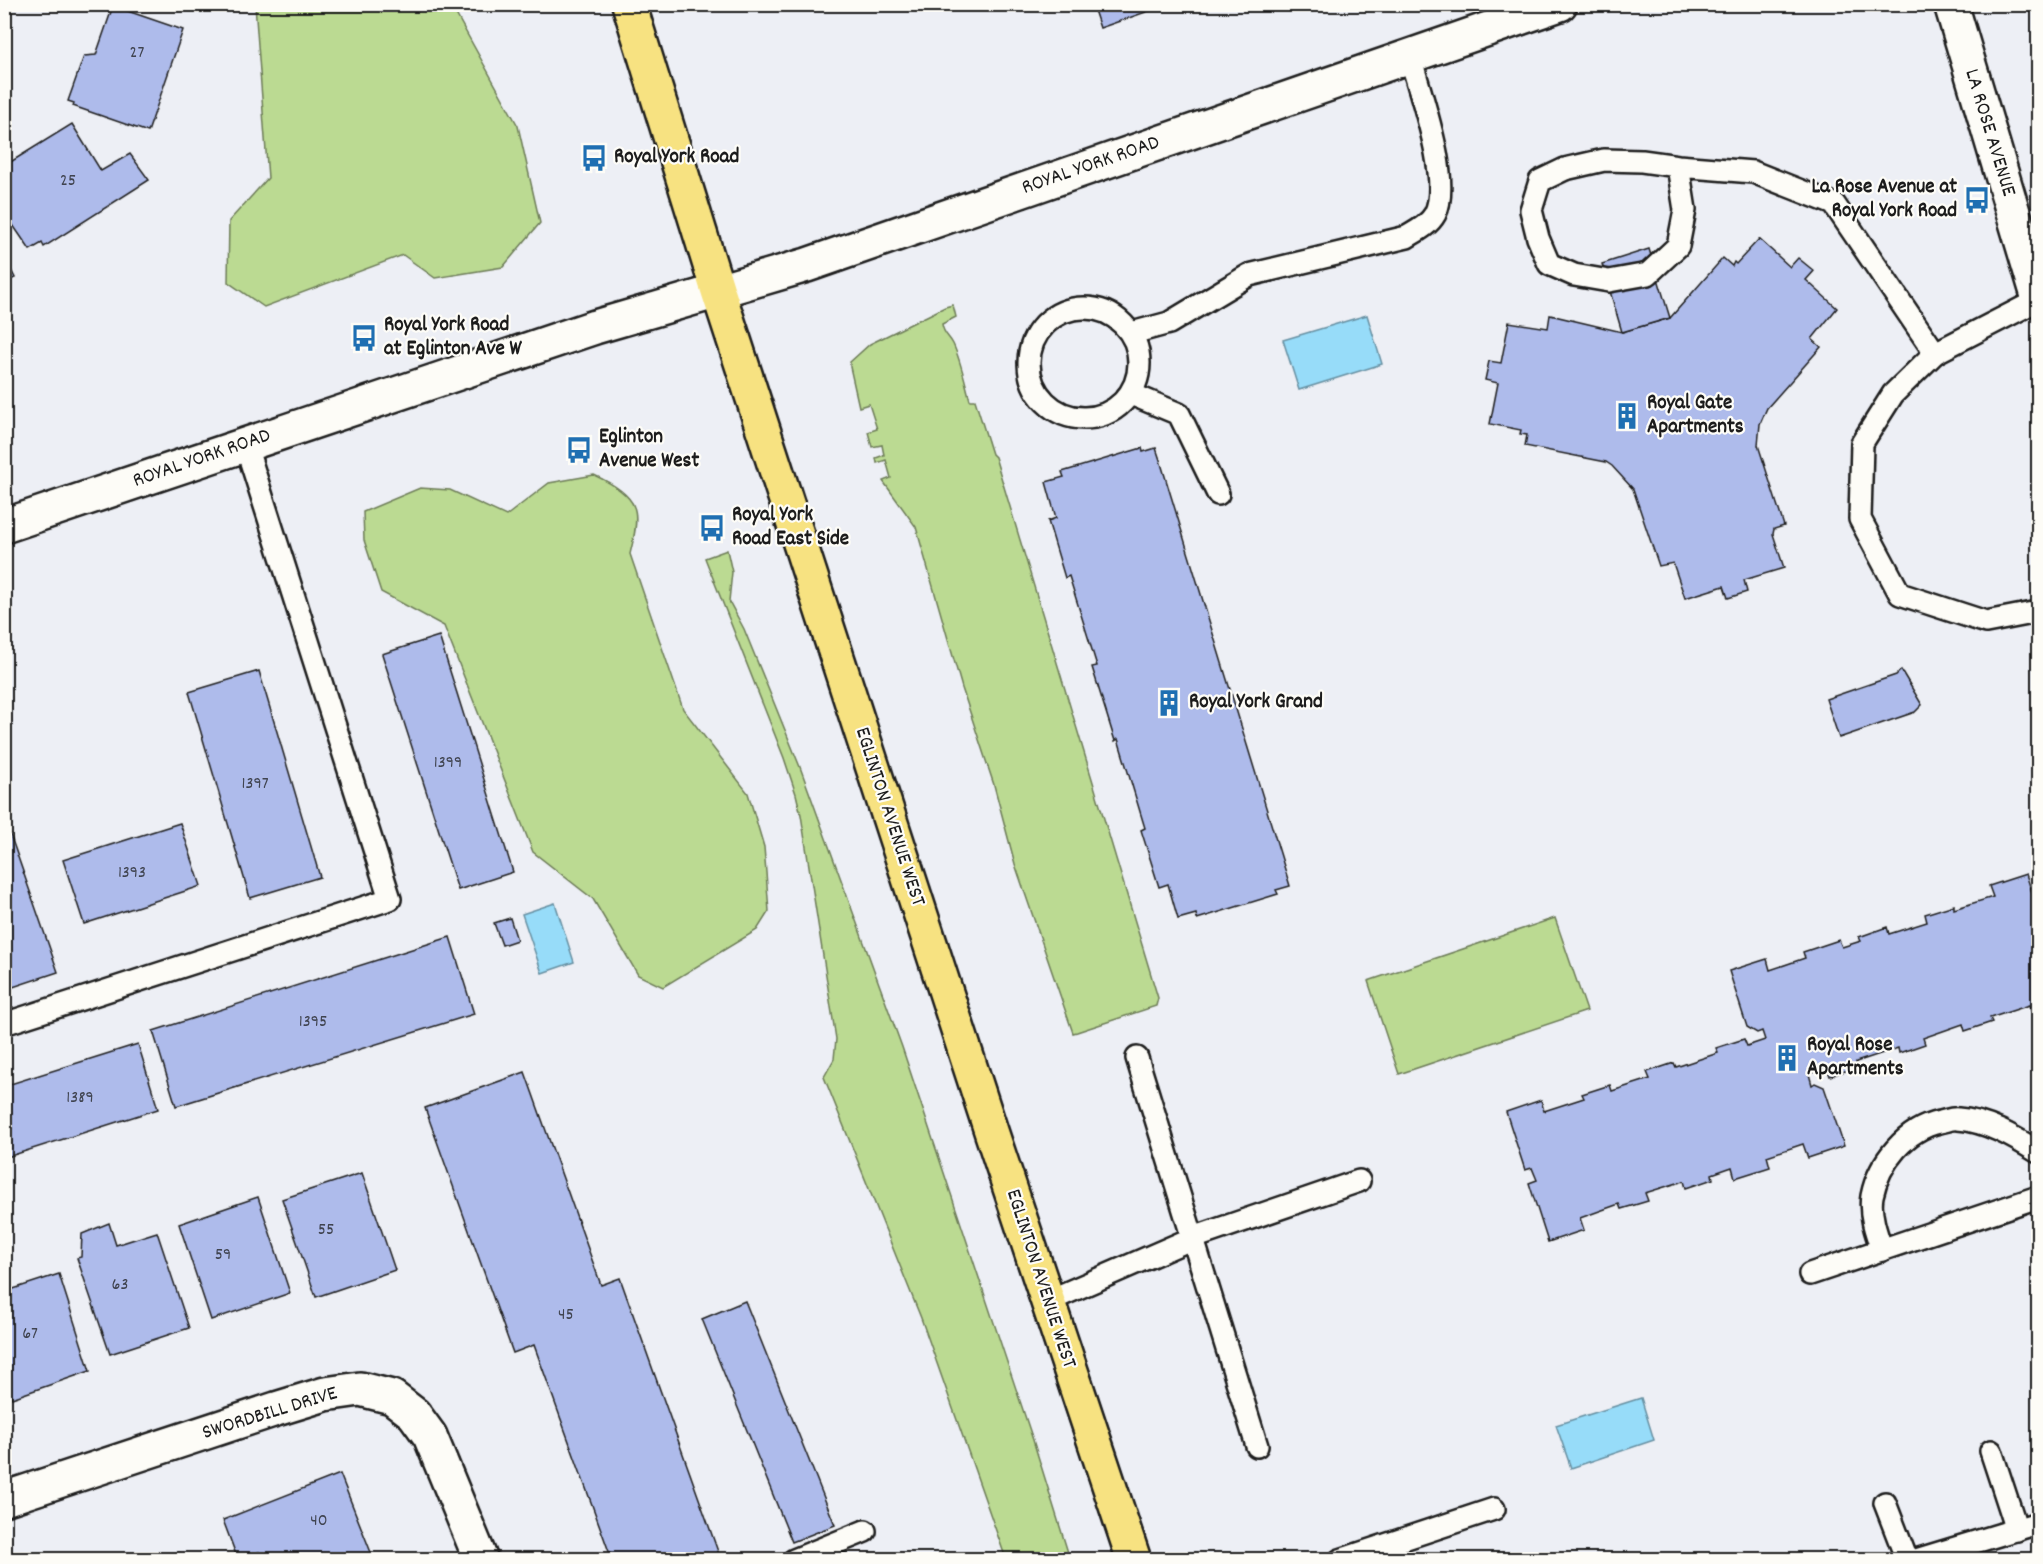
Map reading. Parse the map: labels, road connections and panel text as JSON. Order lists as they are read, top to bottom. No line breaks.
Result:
{"streets":{"main road":["LA ROSE AVENUE","ROYAL YORK ROAD","EGLINTON AVENUE WEST","SWORDBILL DRIVE"]},"crossings":[["ROYAL YORK ROAD","EGLINTON AVENUE WEST"]],"places":{"bus stop":["Royal York Road","La Rose Avenue at Royal York Road","Royal York Road at Eglinton Ave W","Eglinton Avenue West","Royal York Road East Side"],"building":["Royal Gate Apartments","Royal York Grand","Royal Rose Apartments"]},"house_numbers":["27","25","1399","1397","1393","1395","1389","55","59","63","45","67","40"]}
